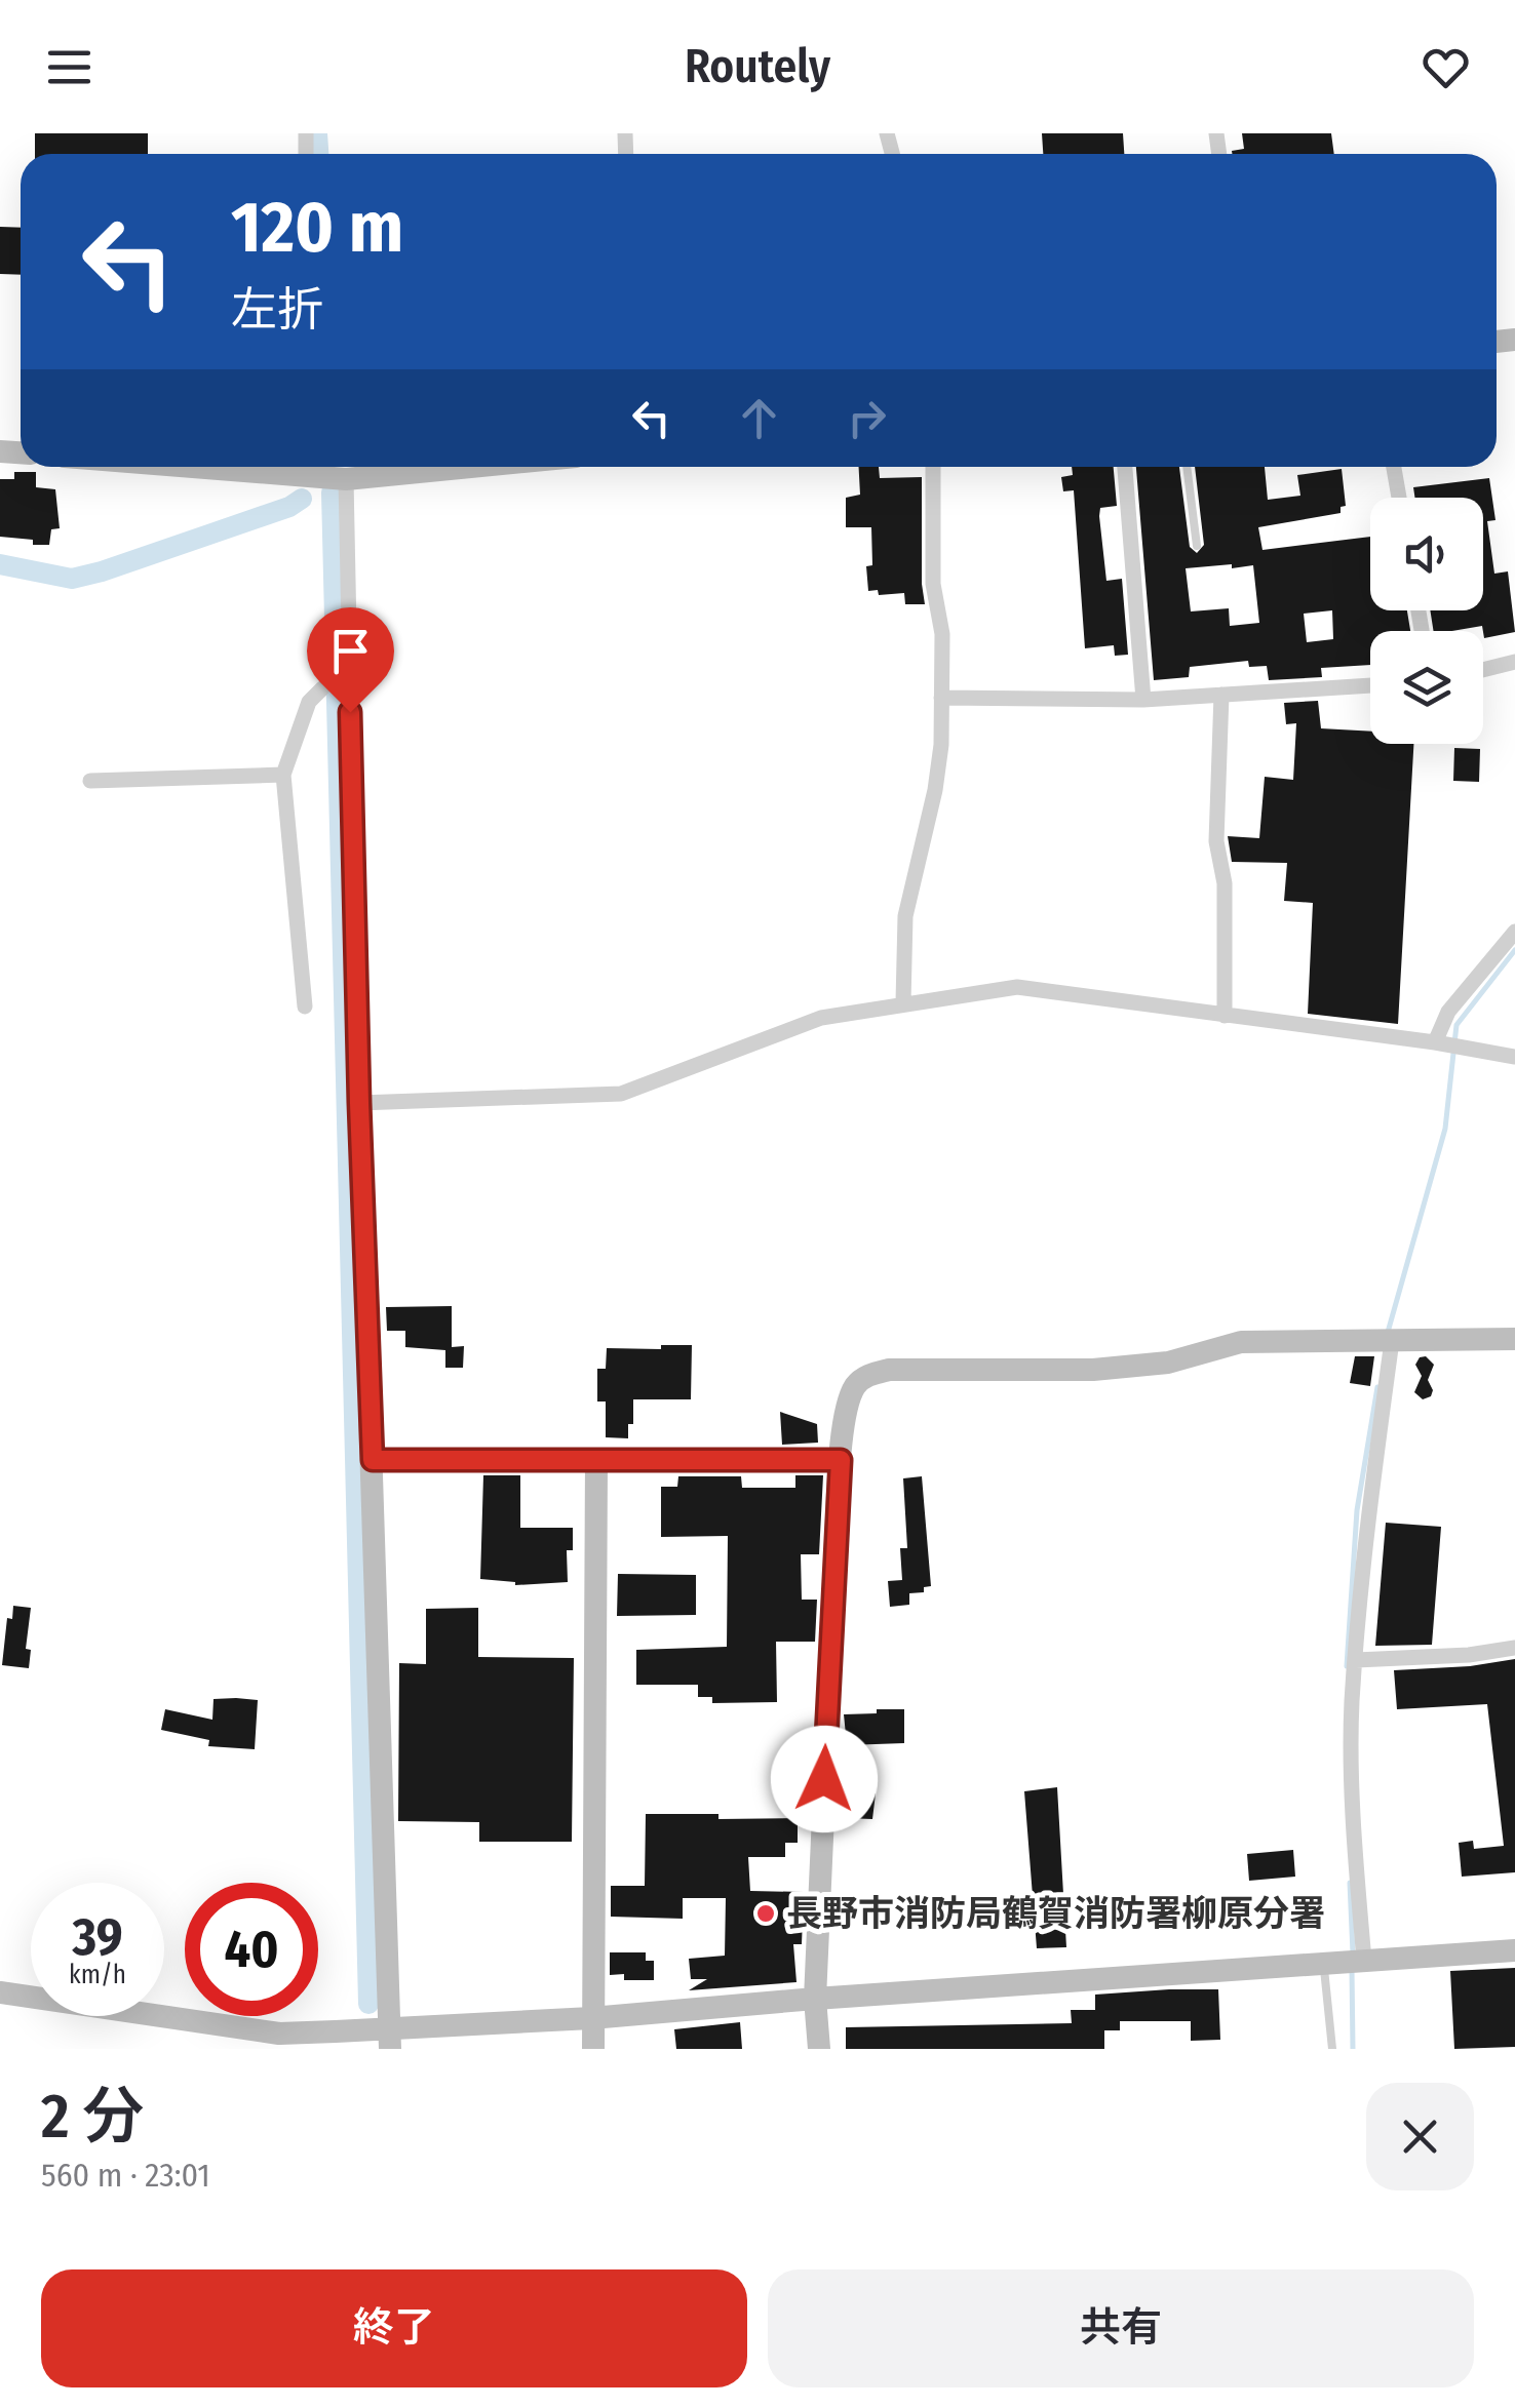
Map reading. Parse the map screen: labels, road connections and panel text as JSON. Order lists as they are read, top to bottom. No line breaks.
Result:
{"places":["長野市消防局鶴賀消防署柳原分署"],"page":{"header":"Routely","turn":["120 m","左折"],"speed":"39 km/h","limit":"40","heading":["2 分","560 m · 23:01"],"buttons":["終了","共有"]}}
